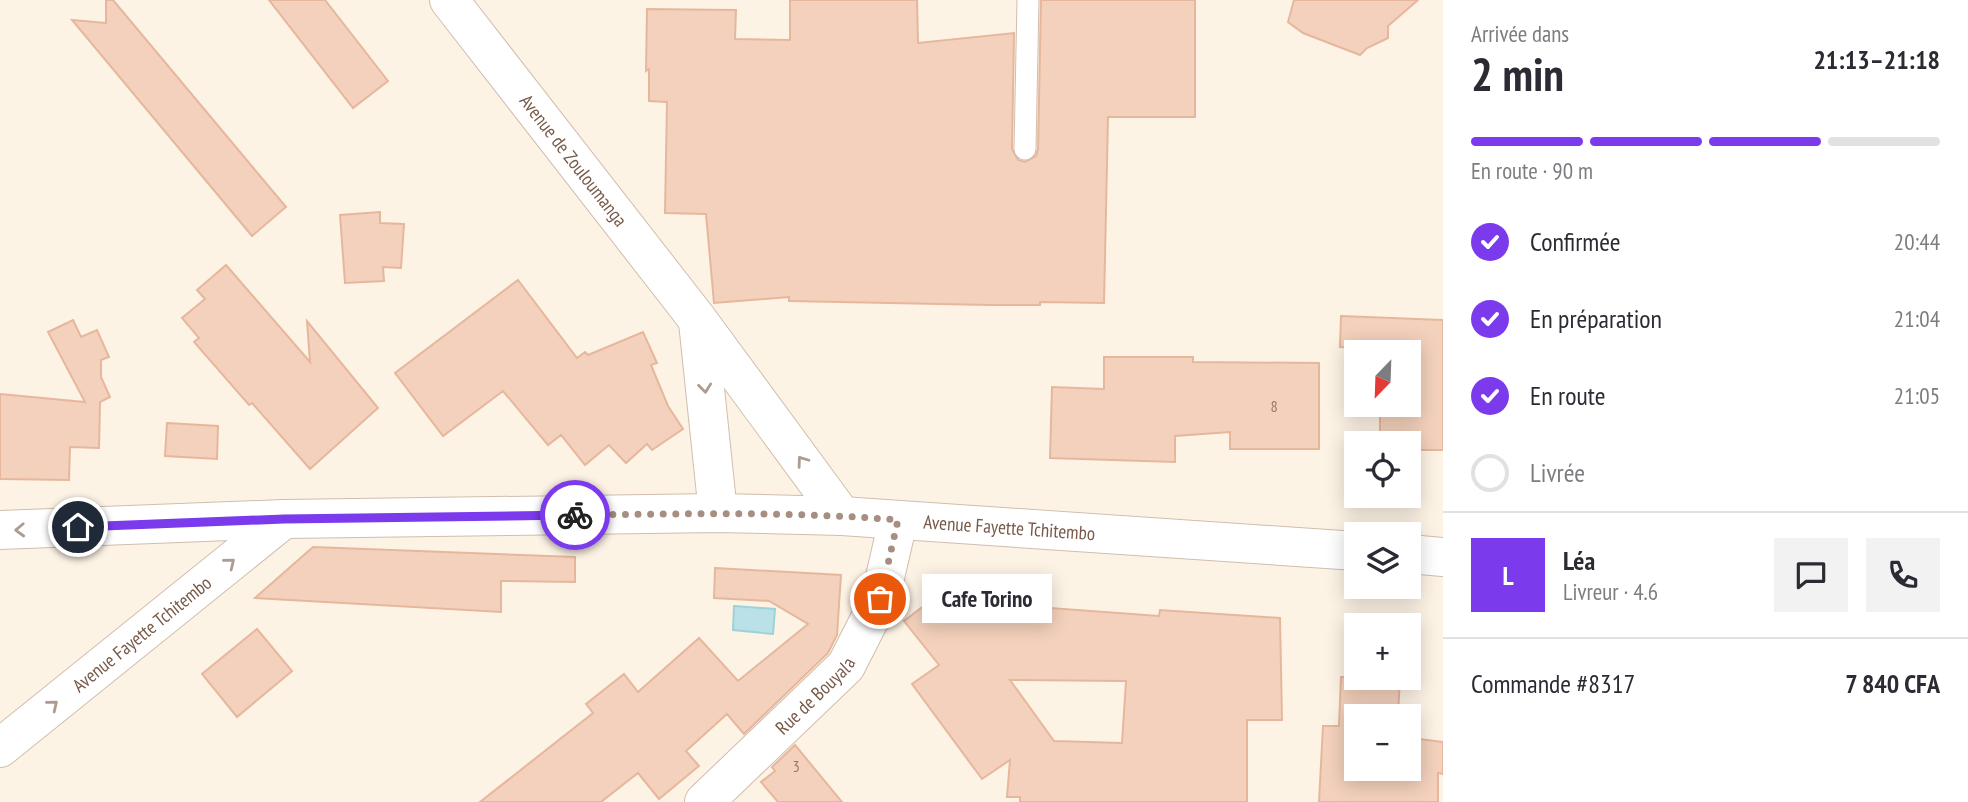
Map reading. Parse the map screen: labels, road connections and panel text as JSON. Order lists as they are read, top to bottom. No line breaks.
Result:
{"streets":{"street":["Avenue de Zouloumanga","Avenue Fayette Tchitembo","Rue de Bouyala"]},"crossings":[["Avenue de Zouloumanga","Avenue Fayette Tchitembo"],["Avenue Fayette Tchitembo","Rue de Bouyala"]],"one_way":["Avenue de Zouloumanga"],"places":["Cafe Torino"],"house_numbers":["8","3"],"north":"bottom left","page":{"heading":["2 min","Arrivée dans","21:13–21:18"],"panel":["Léa","Livreur · 4.6","Commande #8317","7 840 CFA"],"bar":"En route · 90 m","list":[["Confirmée","20:44"],["En préparation","21:04"],["En route","21:05"],"Livrée"],"map_buttons":["+","−"],"round":"L","bubble":"Cafe Torino"}}
